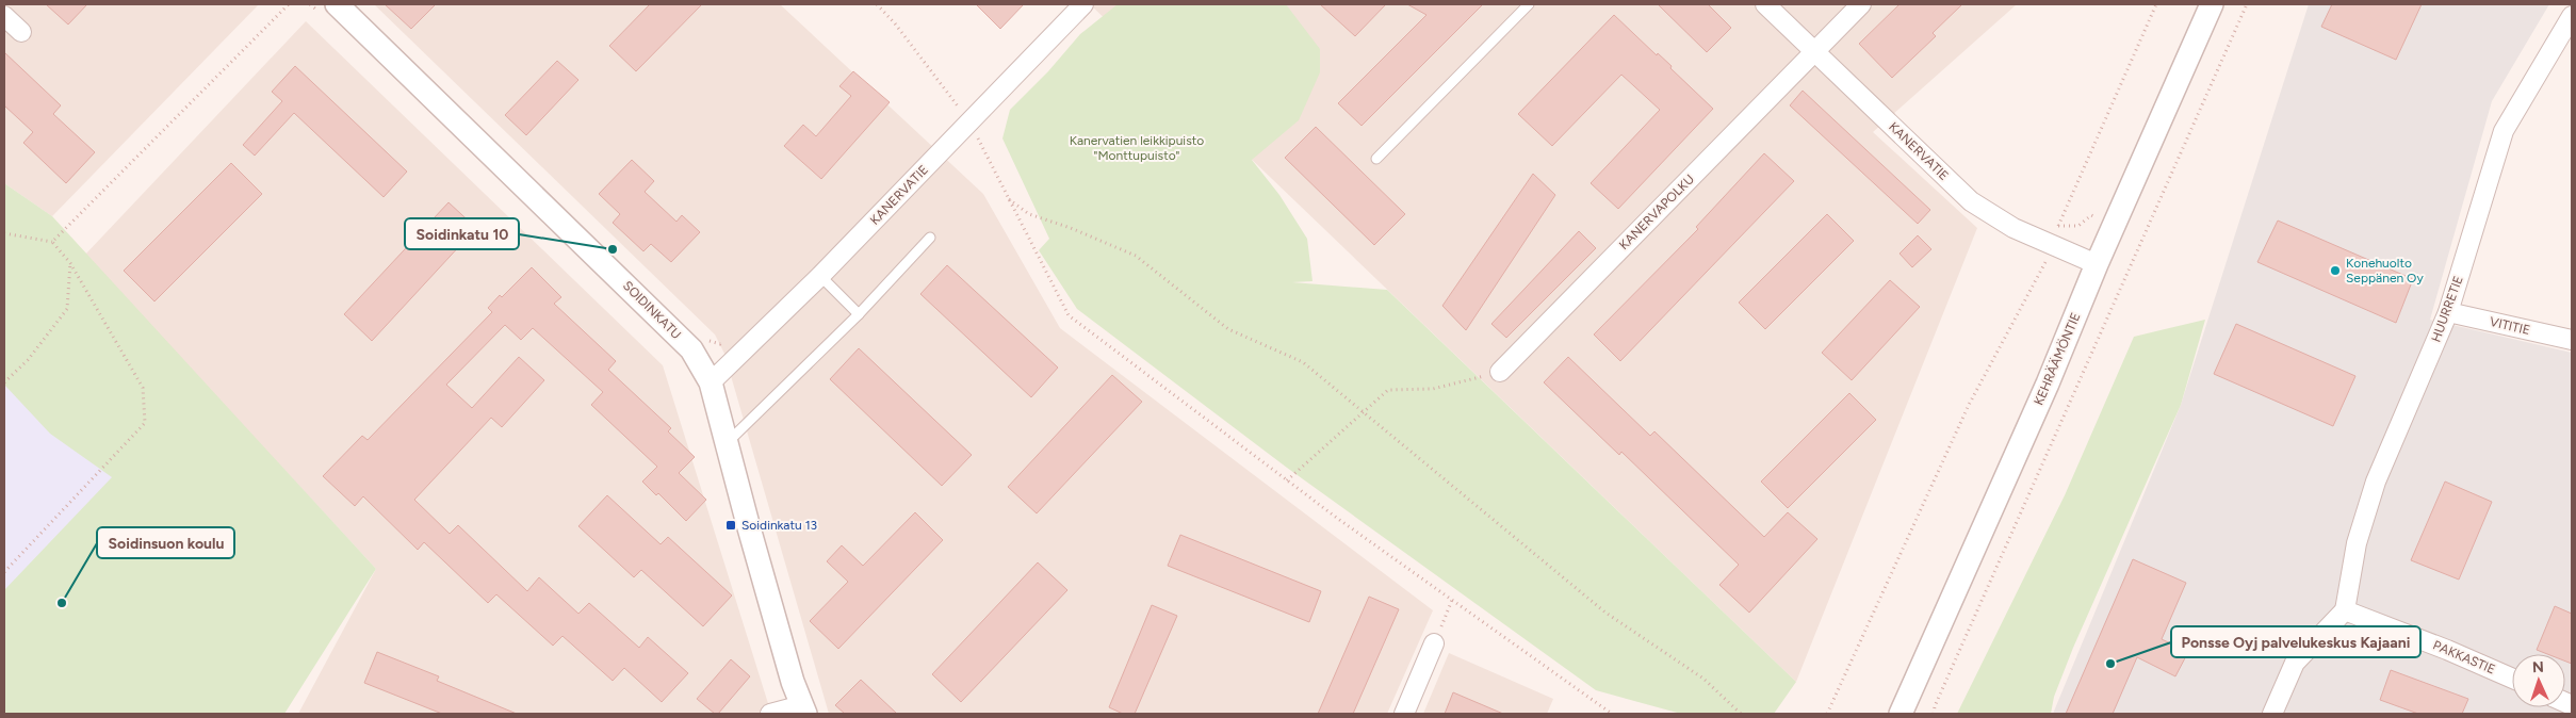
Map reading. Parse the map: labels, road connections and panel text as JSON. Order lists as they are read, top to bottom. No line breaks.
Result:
{"streets":{"street":["KANERVATIE","KANERVAPOLKU","HUURRETIE","SOIDINKATU","VITITIE","KEHRÄÄMÖNTIE","PAKKASTIE"]},"crossings":[["KANERVATIE","KANERVAPOLKU"],["KANERVATIE","SOIDINKATU"],["KANERVATIE","KEHRÄÄMÖNTIE"],["HUURRETIE","VITITIE"],["HUURRETIE","PAKKASTIE"]],"parks":["Kanervatien leikkipuisto \"Monttupuisto\""],"places":{"other":["Soidinkatu 10","Konehuolto Seppänen Oy","Soidinsuon koulu","Ponsse Oyj palvelukeskus Kajaani"],"transit":["Soidinkatu 13"]},"north":"top"}
